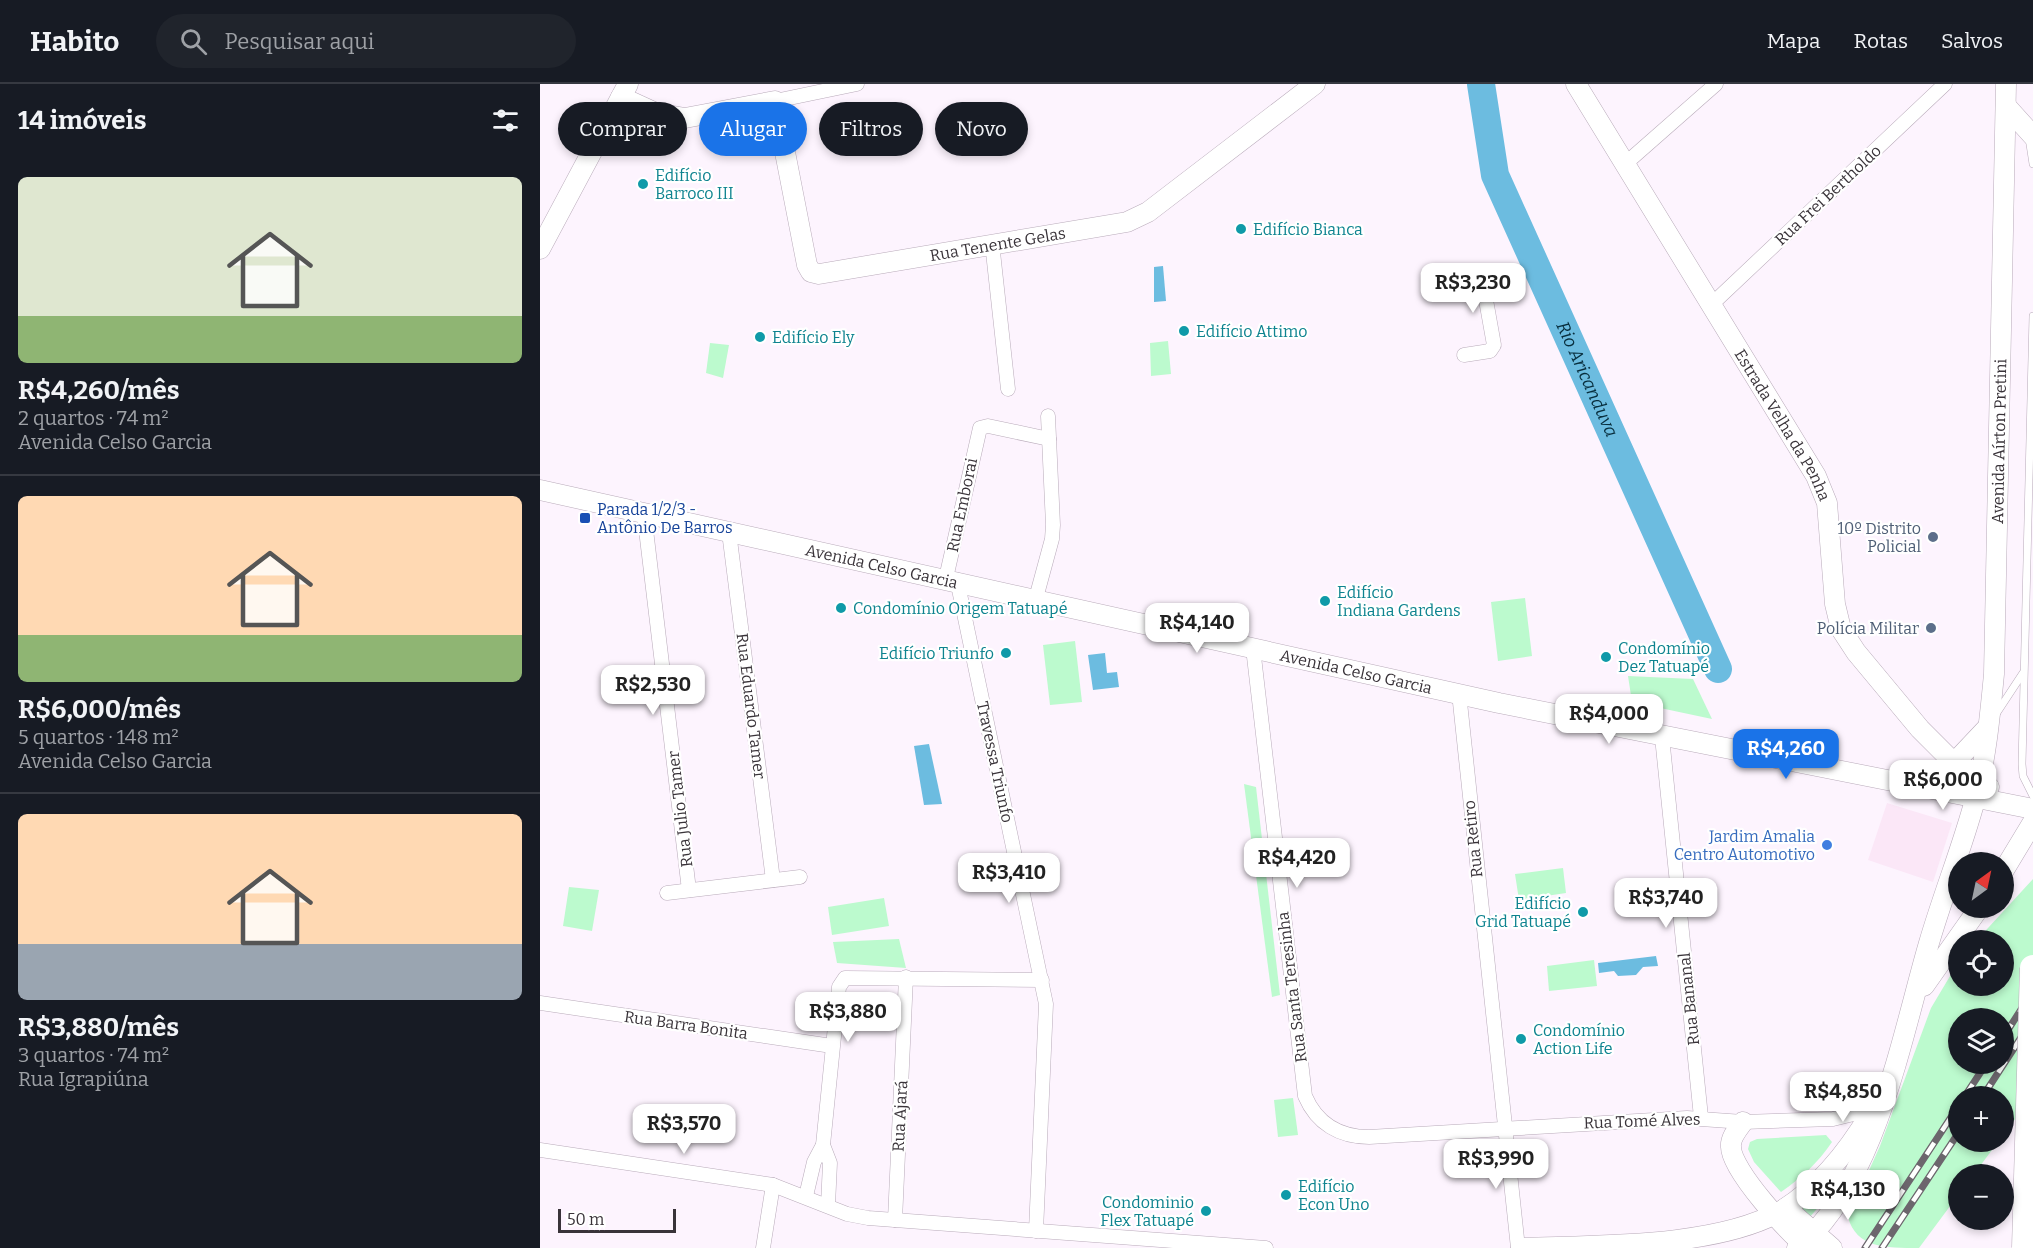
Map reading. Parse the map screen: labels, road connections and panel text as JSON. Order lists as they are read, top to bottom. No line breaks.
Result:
{"streets":{"main road":["Rua Tenente Gelas","Estrada Velha da Penha","Avenida Aírton Pretini","Avenida Celso Garcia"],"street":["Rua Frei Bertholdo","Rua Emborai","Rua Eduardo Tamer","Travessa Triunfo","Rua Julio Tamer","Rua Retiro","Rua Santa Teresinha","Rua Bananal","Rua Barra Bonita","Rua Ajará","Rua Tomé Alves"]},"crossings":[["Rua Frei Bertholdo","Estrada Velha da Penha"],["Estrada Velha da Penha","Avenida Aírton Pretini"],["Estrada Velha da Penha","Avenida Celso Garcia"],["Avenida Aírton Pretini","Avenida Celso Garcia"],["Rua Emborai","Avenida Celso Garcia"],["Rua Emborai","Travessa Triunfo"],["Avenida Celso Garcia","Rua Eduardo Tamer"],["Avenida Celso Garcia","Travessa Triunfo"],["Avenida Celso Garcia","Rua Julio Tamer"],["Avenida Celso Garcia","Rua Retiro"],["Avenida Celso Garcia","Rua Santa Teresinha"],["Avenida Celso Garcia","Rua Bananal"],["Rua Retiro","Rua Tomé Alves"],["Rua Santa Teresinha","Rua Tomé Alves"],["Rua Bananal","Rua Tomé Alves"]],"water":["Rio Aricanduva"],"places":{"other":["Edifício Barroco III","Edifício Bianca","Edifício Attimo","Edifício Ely","10º Distrito Policial","Edifício Indiana Gardens","Condomínio Origem Tatuapé","Polícia Militar","Edifício Triunfo","Condomínio Dez Tatuapé","Jardim Amalia Centro Automotivo","Edifício Grid Tatuapé","Condomínio Action Life","Edifício Econ Uno","Condominio Flex Tatuapé"],"transit":["Parada 1/2/3 - Antônio De Barros"]},"scale_bar":"50 m","north":"top right","page":{"header":"Habito","search":"Pesquisar aqui","nav":["Mapa","Rotas","Salvos"],"heading":"14 imóveis","chip":["Comprar","Alugar","Filtros","Novo"],"list":[{"name":"R$4,260/mês","note":"2 quartos · 74 m² · Avenida Celso Garcia"},{"name":"R$6,000/mês","note":"5 quartos · 148 m² · Avenida Celso Garcia"},{"name":"R$3,880/mês","note":"3 quartos · 74 m² · Rua Igrapiúna"}],"price":["R$3,230","R$4,140","R$2,530","R$4,000","R$4,260","R$6,000","R$4,420","R$3,410","R$3,740","R$3,880","R$4,850","R$3,570","R$3,990","R$4,130"],"map_buttons":["+","−"],"scale":"50 m"}}
